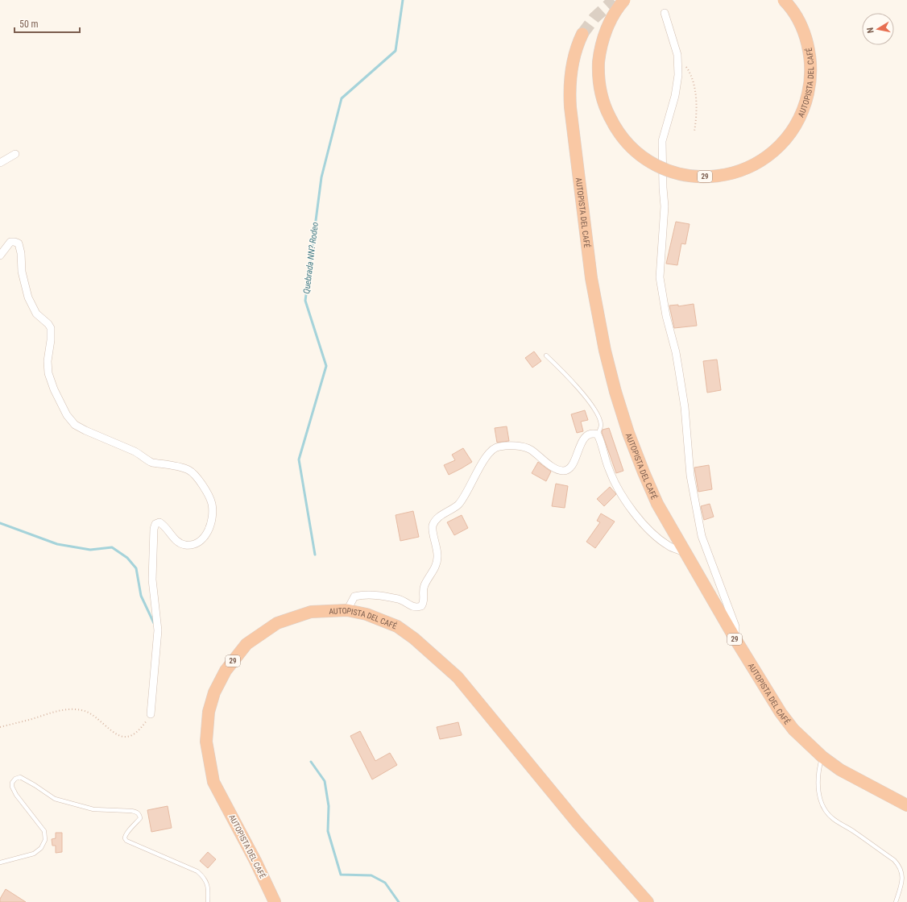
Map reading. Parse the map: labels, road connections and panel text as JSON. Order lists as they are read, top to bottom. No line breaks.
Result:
{"streets":{"highway":["AUTOPISTA DEL CAFÉ","29"]},"water":["Quebrada NN? Rodeo"],"scale_bar":"50 m","north":"left"}
